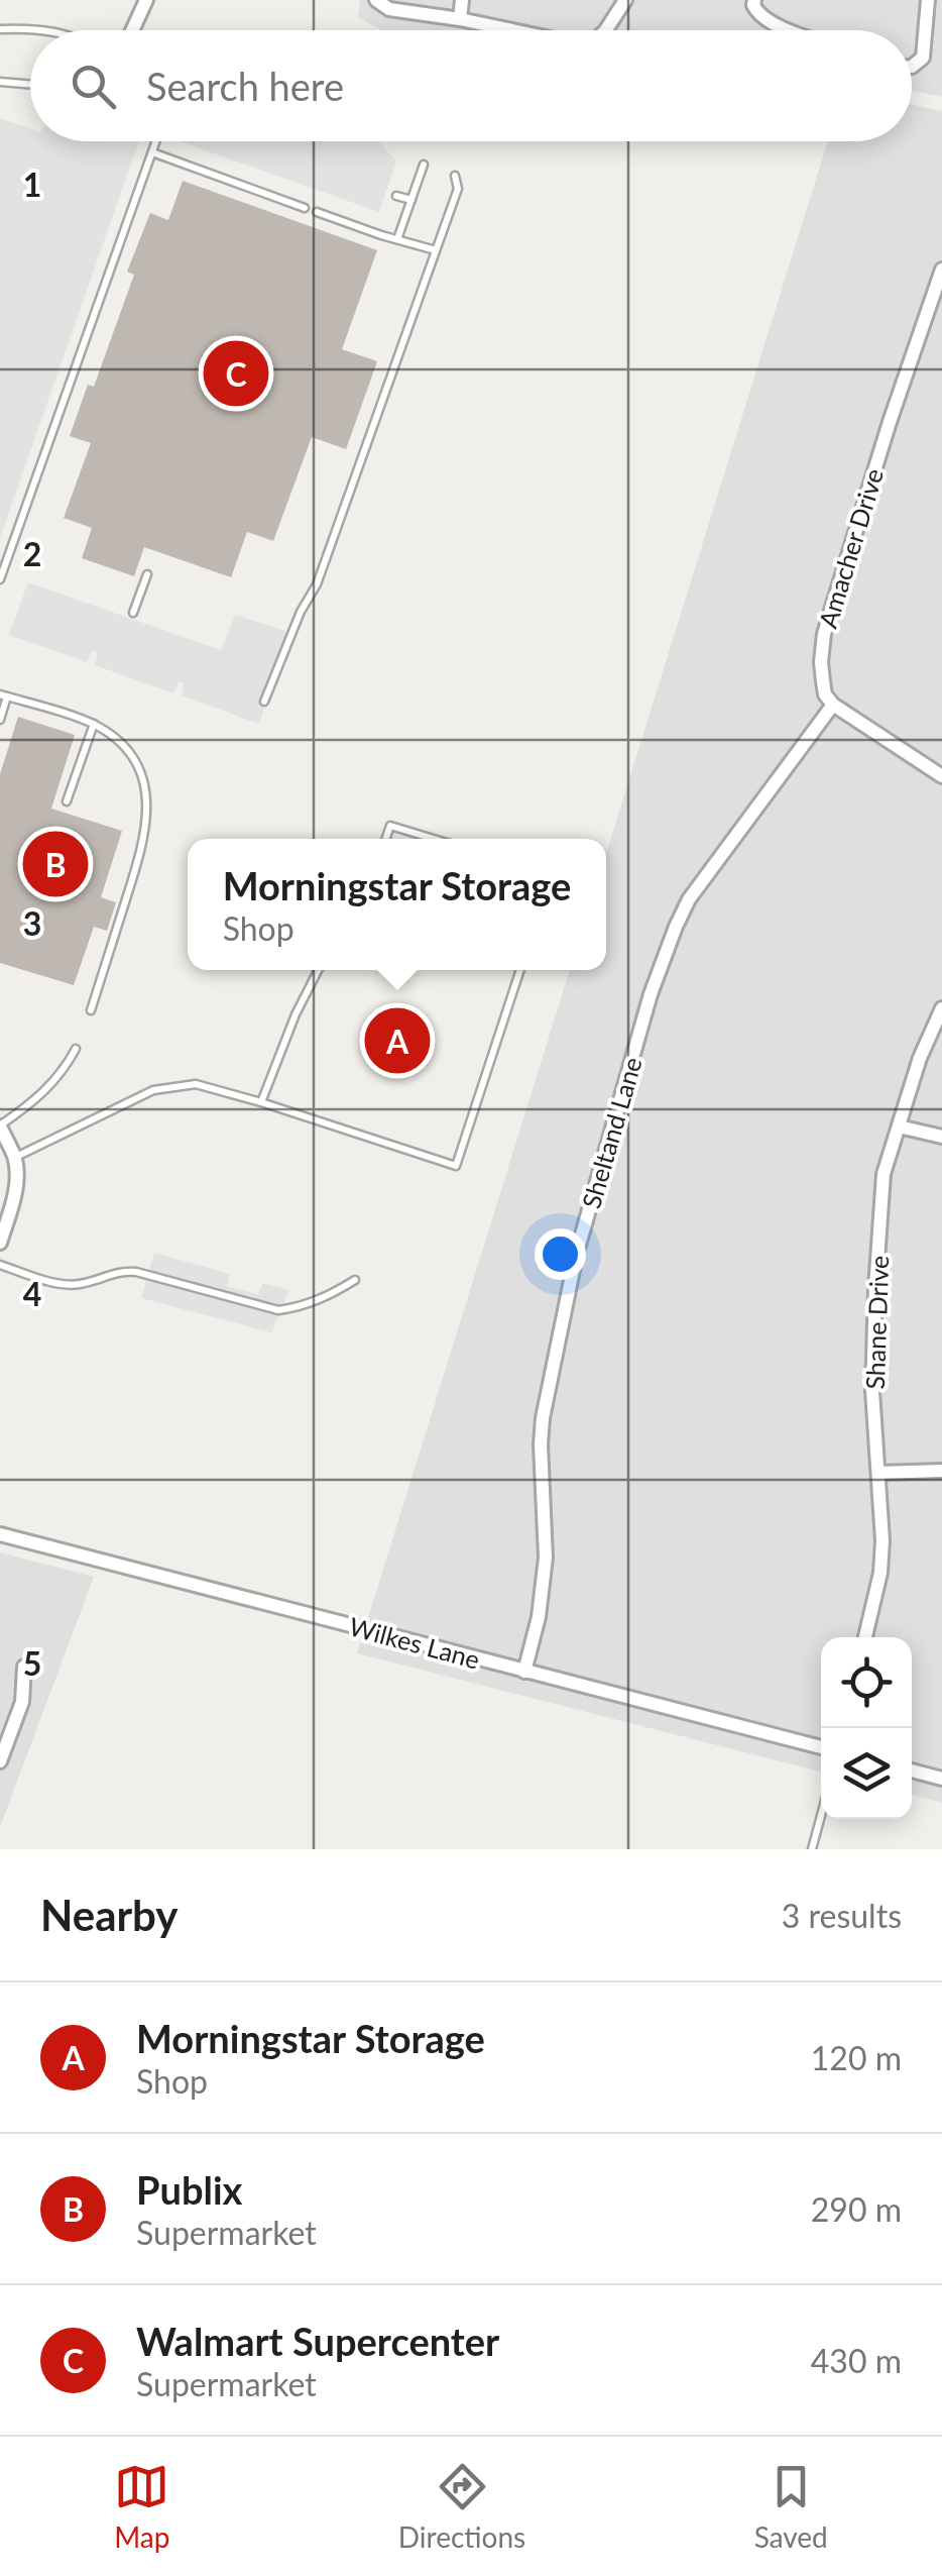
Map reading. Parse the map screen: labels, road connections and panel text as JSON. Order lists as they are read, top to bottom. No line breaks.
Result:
{"streets":{"street":["Amacher Drive","Sheltand Lane","Shane Drive","Wilkes Lane"]},"crossings":[["Amacher Drive","Sheltand Lane"],["Sheltand Lane","Wilkes Lane"]],"page":{"search":"Search here","pins":["C","B","A"],"popup":["Morningstar Storage","Shop"],"heading":["Nearby","3 results"],"list":[{"mark":"A","name":"Morningstar Storage","note":"Shop","value":"120 m"},{"mark":"B","name":"Publix","note":"Supermarket","value":"290 m"},{"mark":"C","name":"Walmart Supercenter","note":"Supermarket","value":"430 m"}],"nav":["Map","Directions","Saved"]},"grid":{"rows":["1","2","3","4","5"]}}
